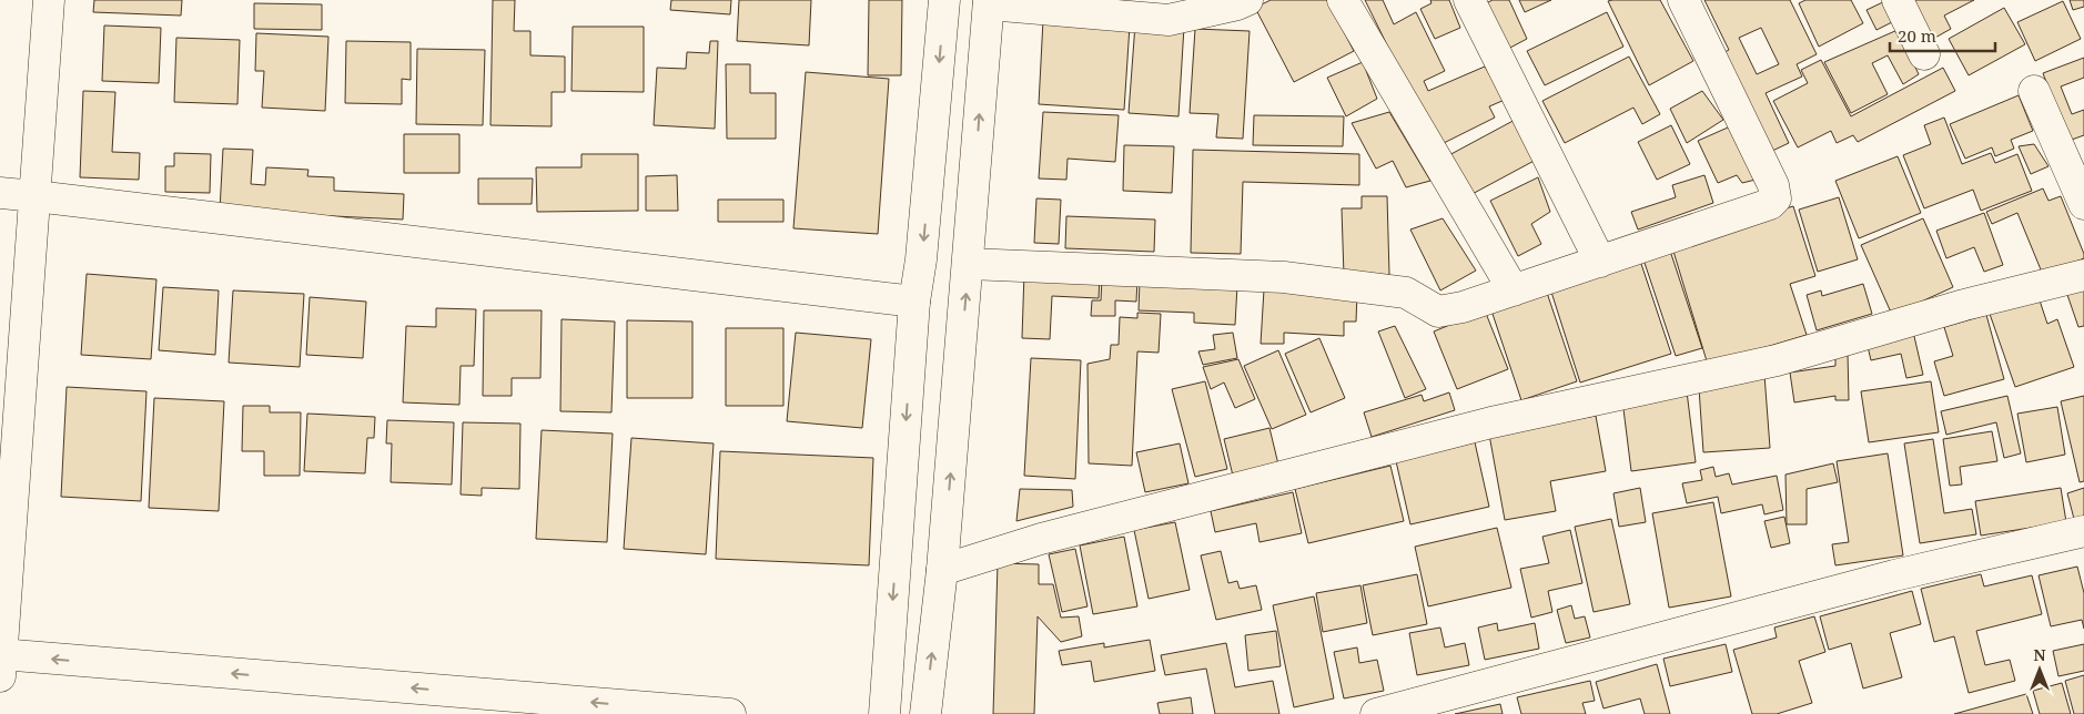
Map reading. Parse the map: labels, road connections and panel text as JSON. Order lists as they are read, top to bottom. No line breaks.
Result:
{"scale_bar":"20 m","north":"top"}
